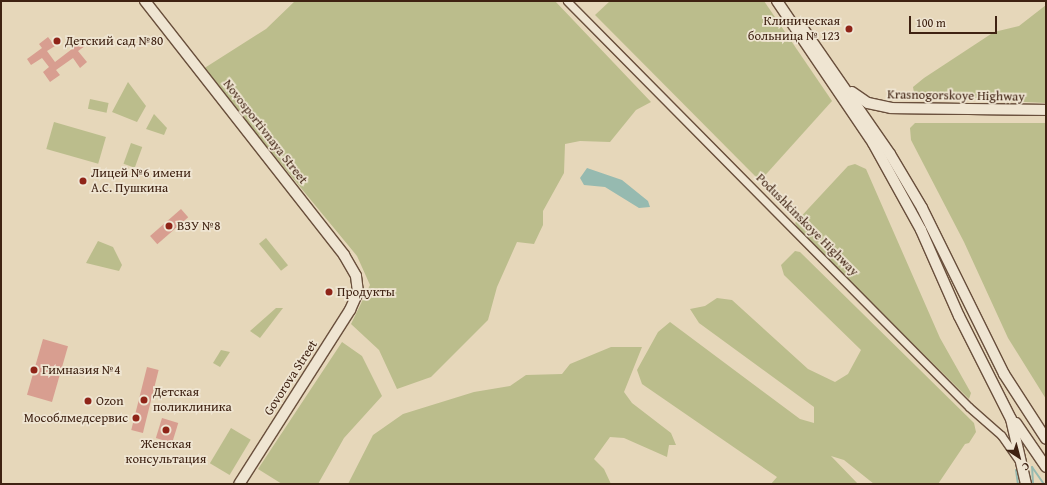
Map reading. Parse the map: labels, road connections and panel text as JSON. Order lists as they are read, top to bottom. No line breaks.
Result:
{"streets":{"main road":["Krasnogorskoye Highway","Novosportivnaya Street","Govorova Street"],"street":["Podushkinskoye Highway"]},"crossings":[["Novosportivnaya Street","Govorova Street"]],"places":["Клиническая больница № 123","Детский сад №80","Лицей №6 имени А.С. Пушкина","ВЗУ №8","Продукты","Гимназия №4","Детская поликлиника","Ozon","Мособлмедсервис","Женская консультация"],"scale_bar":"100 m","north":"bottom right"}
